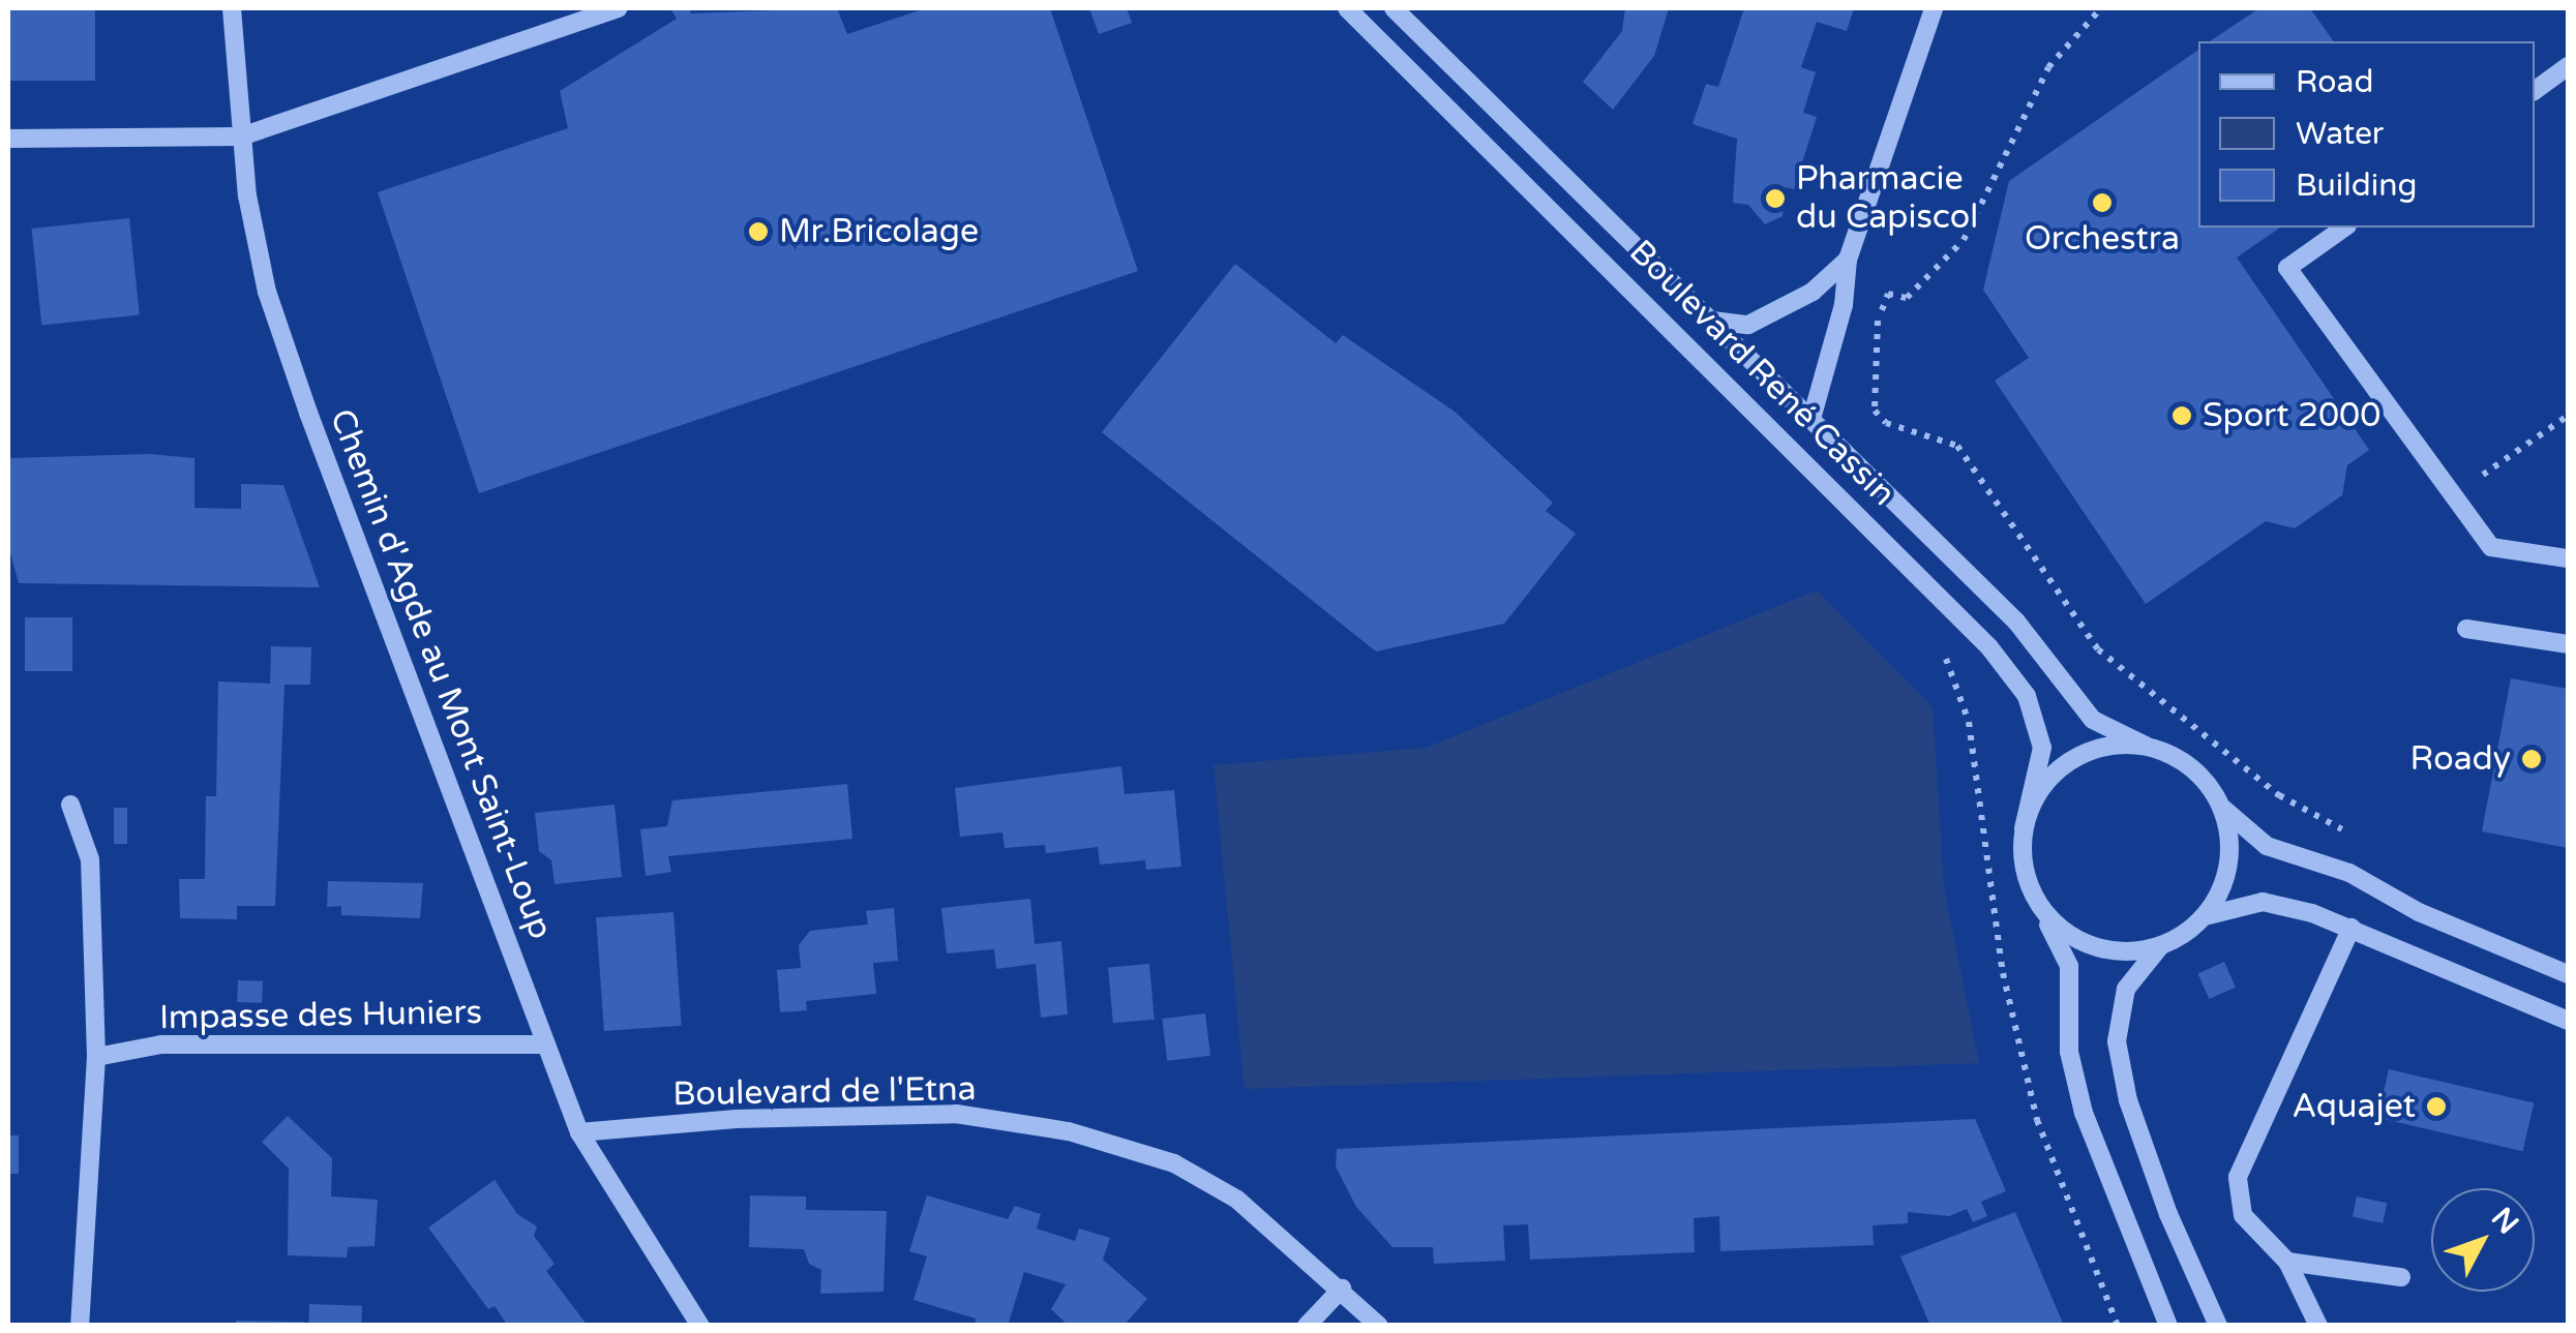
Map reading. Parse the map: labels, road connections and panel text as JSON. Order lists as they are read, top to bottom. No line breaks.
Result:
{"streets":{"street":["Boulevard René Cassin","Chemin d'Agde au Mont Saint-Loup","Impasse des Huniers","Boulevard de l'Etna"]},"crossings":[["Chemin d'Agde au Mont Saint-Loup","Impasse des Huniers"],["Chemin d'Agde au Mont Saint-Loup","Boulevard de l'Etna"]],"places":["Pharmacie du Capiscol","Orchestra","Mr.Bricolage","Sport 2000","Roady","Aquajet"],"legend":["Road","Water","Building"],"north":"top right"}
